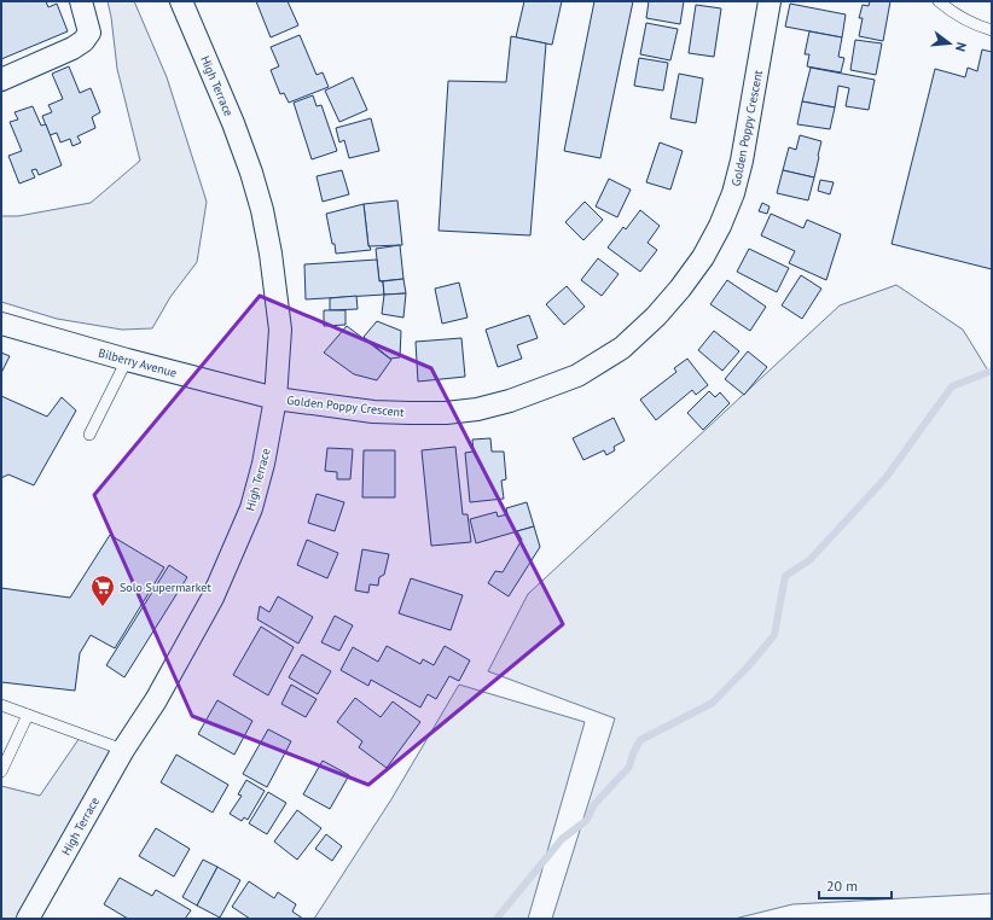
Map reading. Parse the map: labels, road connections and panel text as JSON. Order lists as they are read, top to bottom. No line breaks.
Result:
{"streets":{"street":["High Terrace","Golden Poppy Crescent","Bilberry Avenue"]},"crossings":[["High Terrace","Golden Poppy Crescent"],["High Terrace","Bilberry Avenue"],["Golden Poppy Crescent","Bilberry Avenue"]],"places":{"supermarket":["Solo Supermarket"]},"scale_bar":"20 m","north":"right"}
